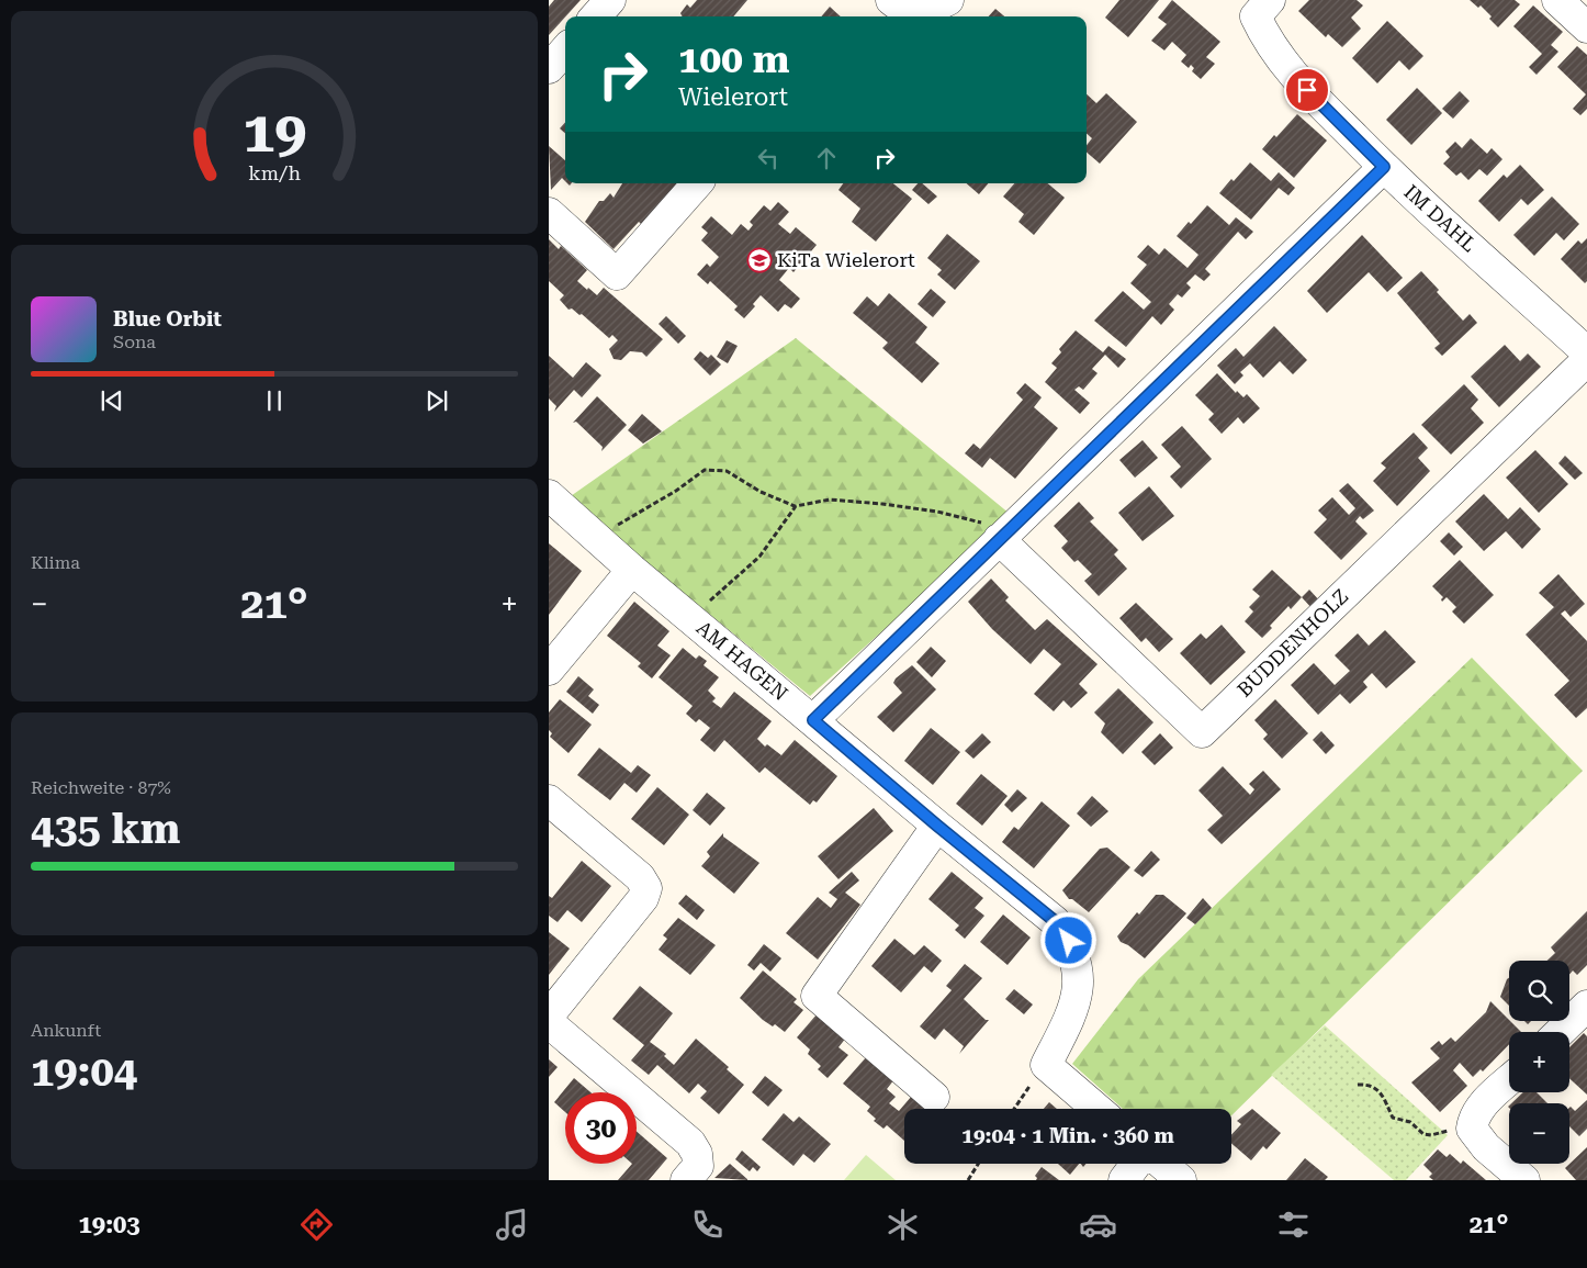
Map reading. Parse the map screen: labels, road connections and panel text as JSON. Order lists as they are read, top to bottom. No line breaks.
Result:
{"streets":{"street":["IM DAHL","BUDDENHOLZ","AM HAGEN"]},"places":{"school or university":["KiTa Wielerort"]},"page":{"turn":["100 m","Wielerort"],"song":["Blue Orbit","Sona"],"tile":["Klima",["Reichweite · 87%","435 km"],["Ankunft","19:04"]],"heat":["−","21°","+"],"map_buttons":["+","−"],"limit":"30","trip":"19:04 · 1 Min. · 360 m","tabs":["19:03","21°"],"gauge":["19","km/h"]}}
